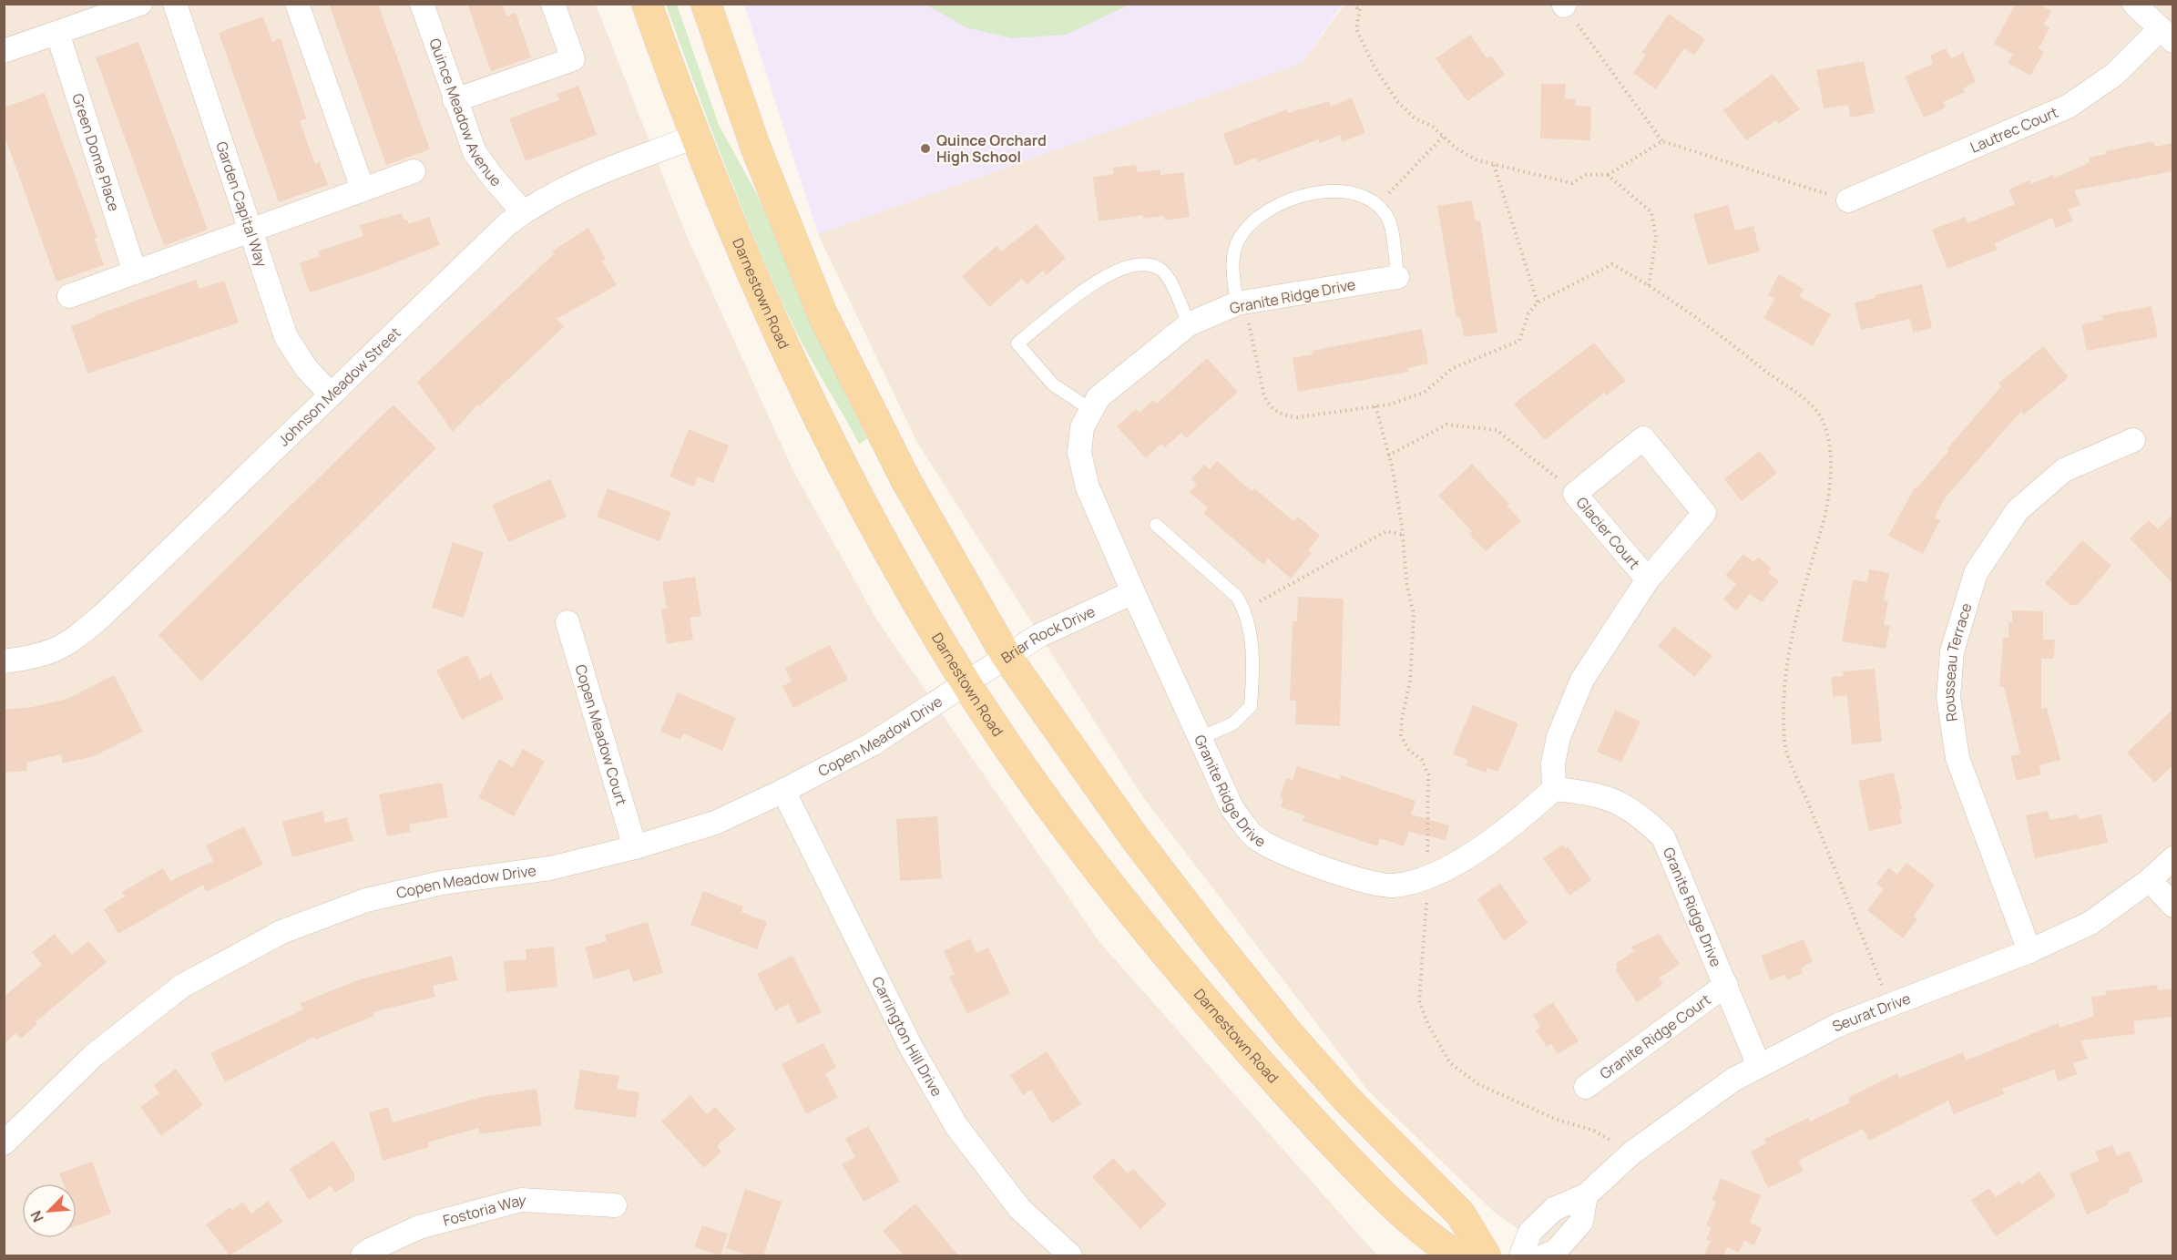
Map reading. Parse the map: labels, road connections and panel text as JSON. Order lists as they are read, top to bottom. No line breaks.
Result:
{"streets":{"main road":["Darnestown Road"],"street":["Quince Meadow Avenue","Lautrec Court","Green Dome Place","Garden Capital Way","Granite Ridge Drive","Johnson Meadow Street","Glacier Court","Briar Rock Drive","Rousseau Terrace","Copen Meadow Court","Copen Meadow Drive","Seurat Drive","Granite Ridge Court","Carrington Hill Drive","Fostoria Way"]},"crossings":[["Quince Meadow Avenue","Johnson Meadow Street"],["Garden Capital Way","Johnson Meadow Street"],["Darnestown Road","Johnson Meadow Street"],["Darnestown Road","Briar Rock Drive"],["Darnestown Road","Copen Meadow Drive"],["Granite Ridge Drive","Glacier Court"],["Granite Ridge Drive","Briar Rock Drive"],["Granite Ridge Drive","Seurat Drive"],["Granite Ridge Drive","Granite Ridge Court"],["Briar Rock Drive","Copen Meadow Drive"],["Rousseau Terrace","Seurat Drive"],["Copen Meadow Court","Copen Meadow Drive"],["Copen Meadow Drive","Carrington Hill Drive"]],"places":["Quince Orchard High School"],"north":"bottom left"}
